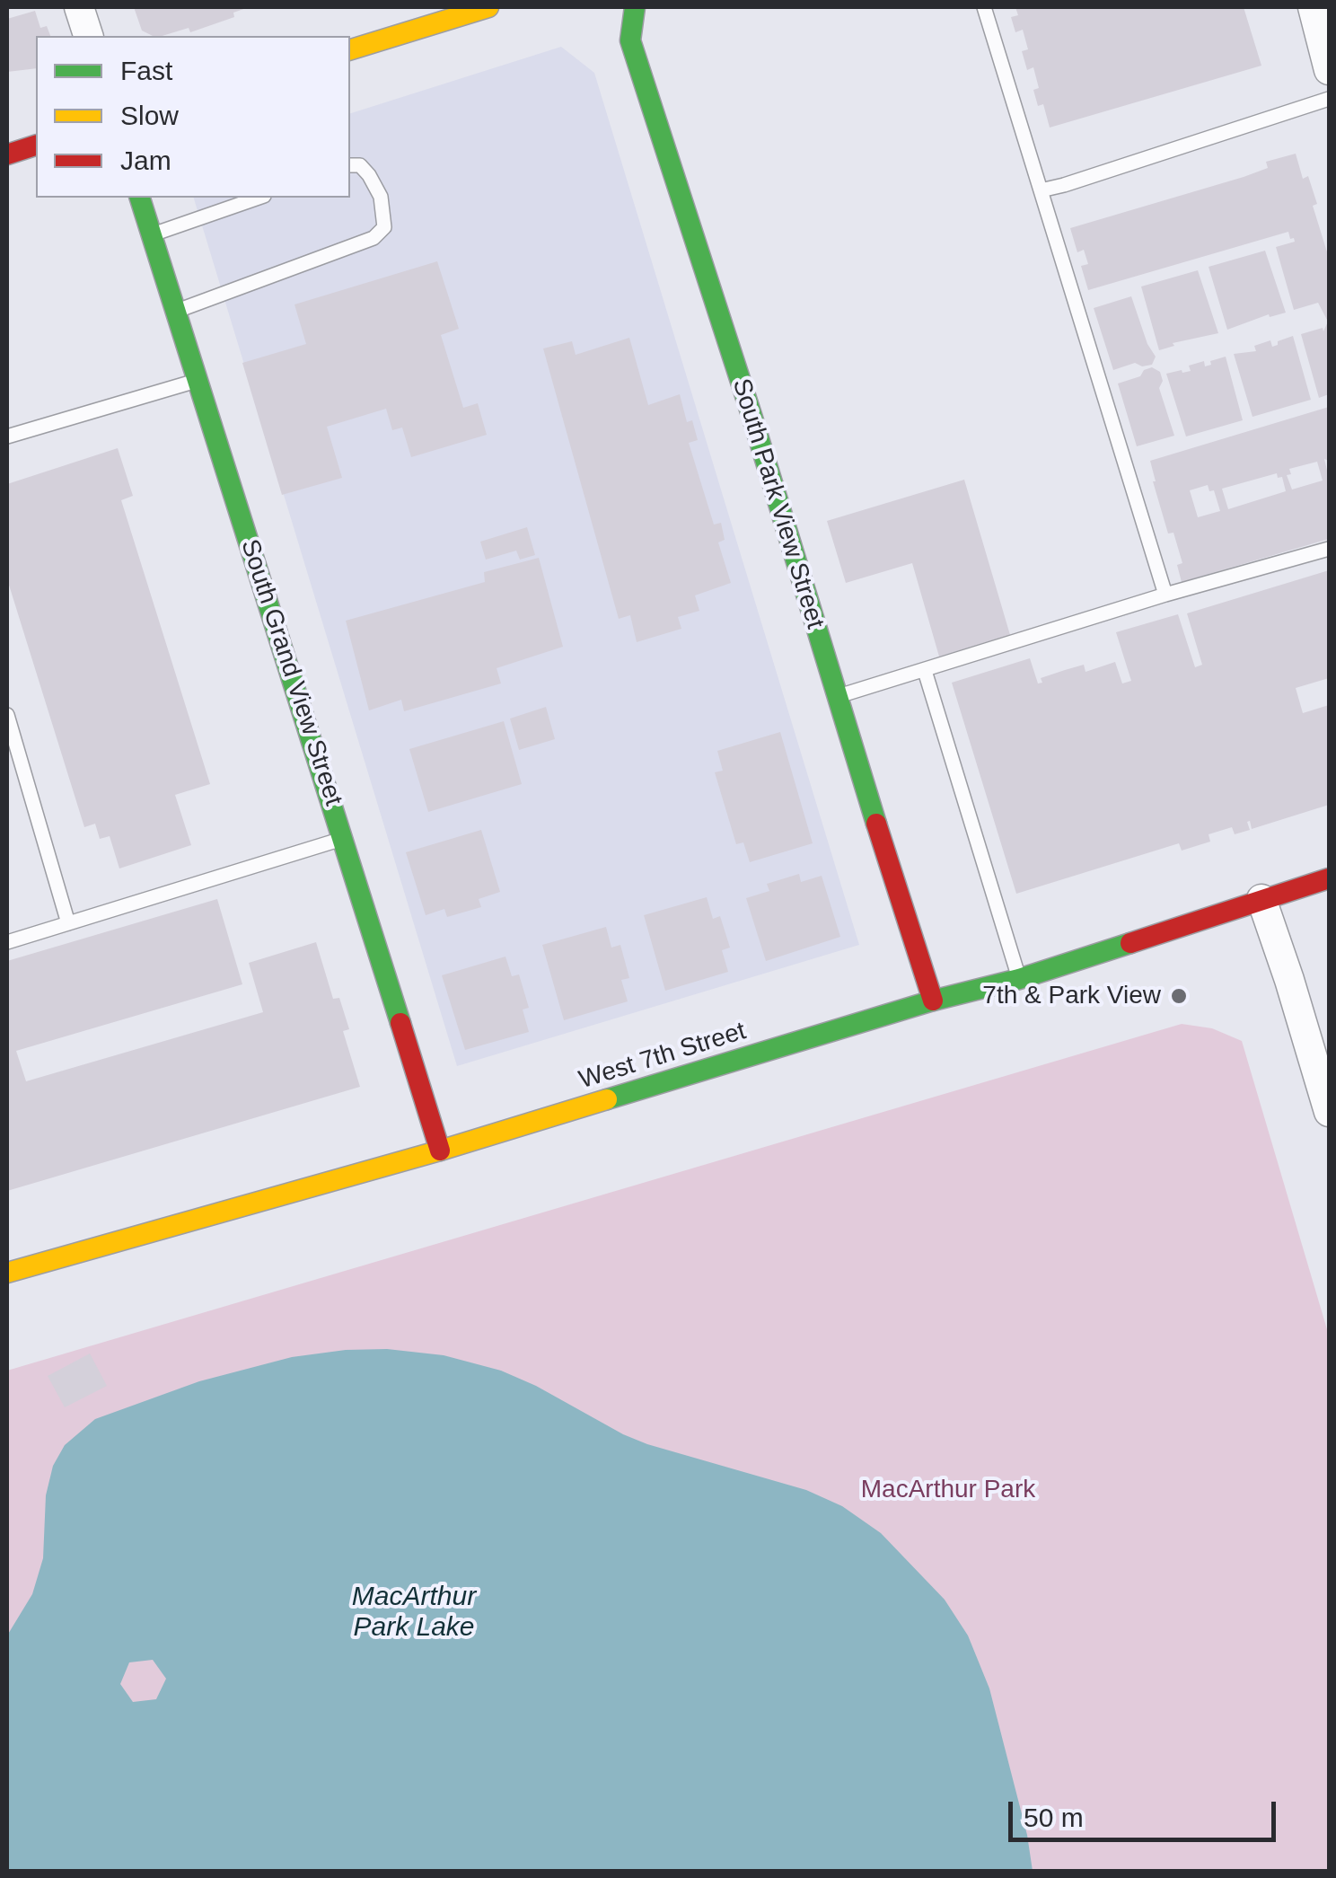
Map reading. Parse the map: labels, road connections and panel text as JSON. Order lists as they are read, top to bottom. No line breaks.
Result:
{"streets":{"street":["South Park View Street","South Grand View Street","West 7th Street"]},"crossings":[["South Park View Street","West 7th Street"],["South Grand View Street","West 7th Street"]],"water":["MacArthur Park Lake"],"parks":["MacArthur Park"],"places":["7th & Park View"],"legend":["Fast","Slow","Jam"],"scale_bar":"50 m"}
